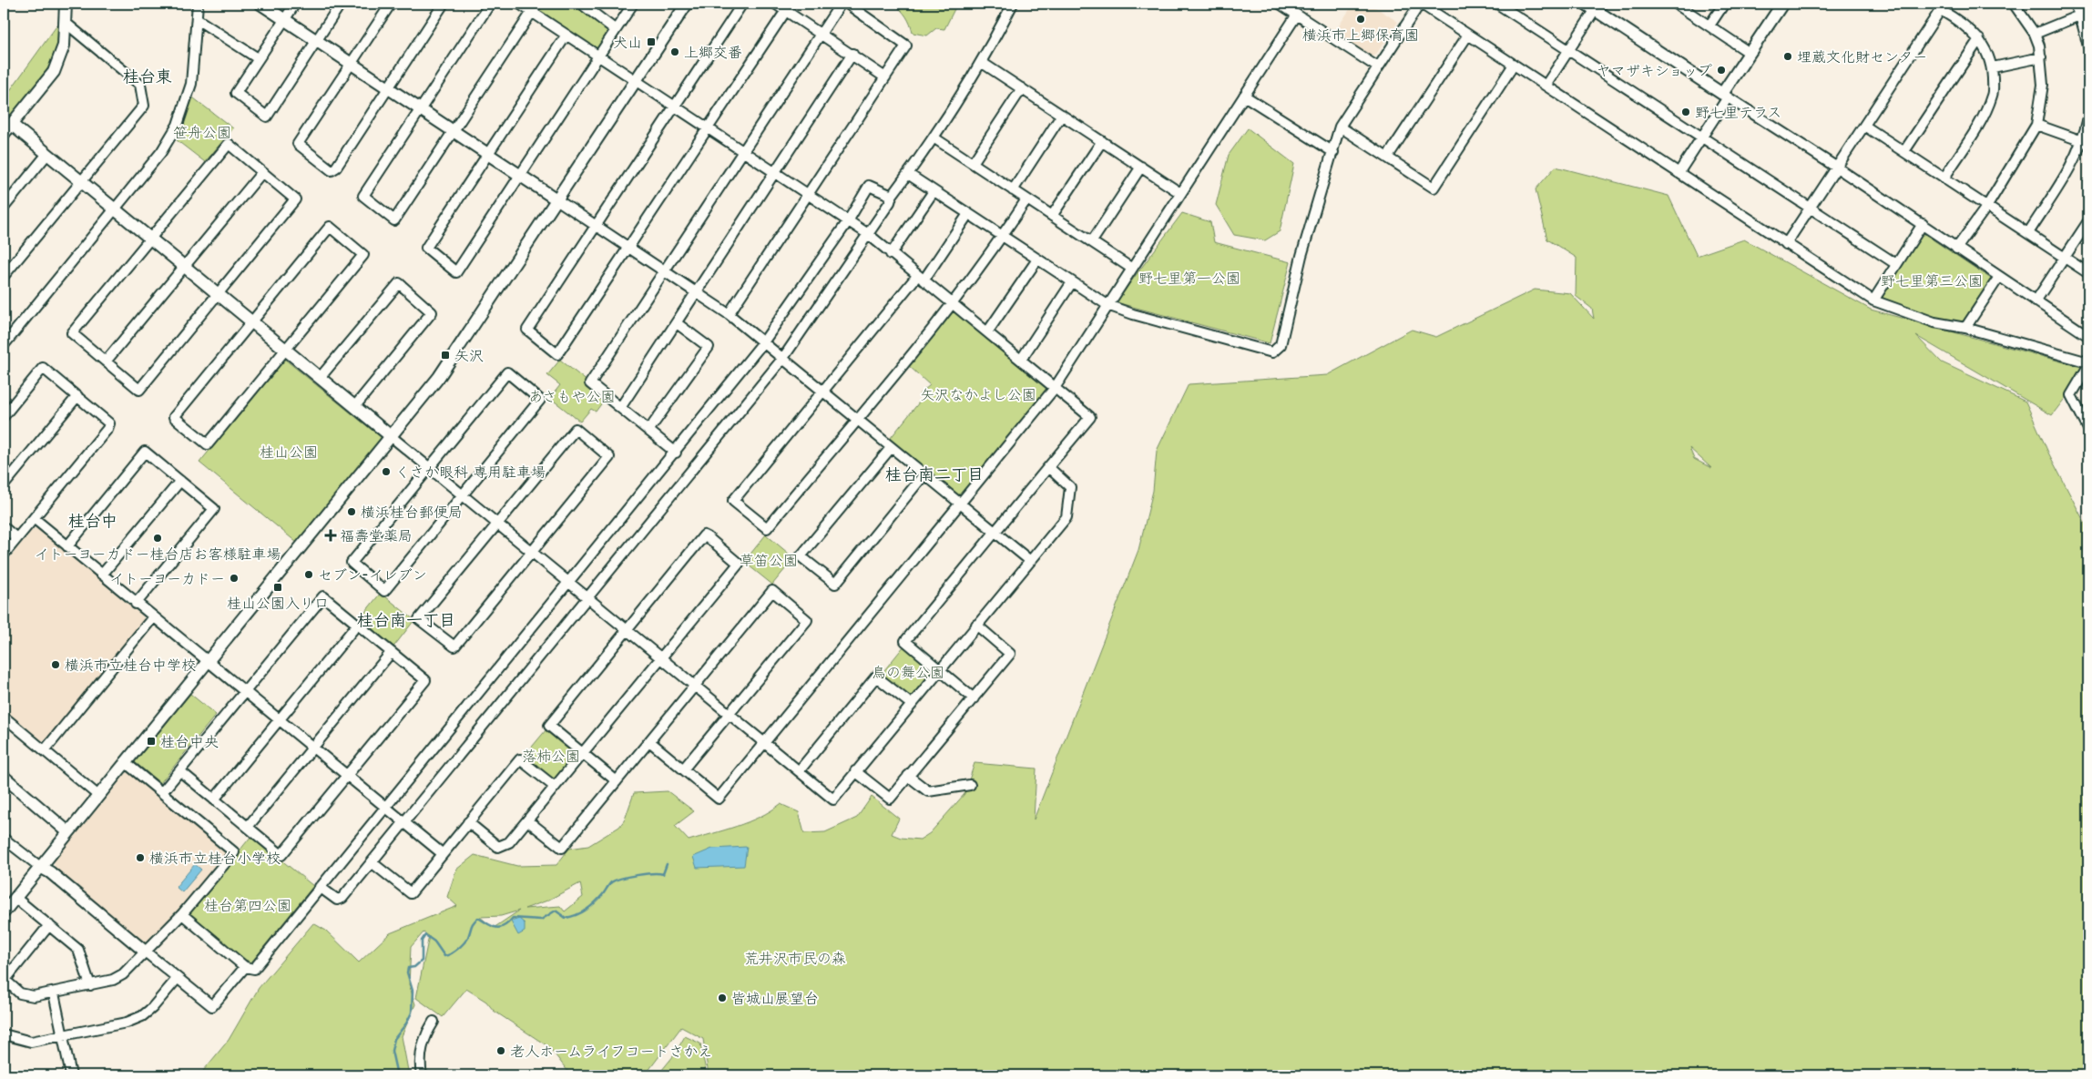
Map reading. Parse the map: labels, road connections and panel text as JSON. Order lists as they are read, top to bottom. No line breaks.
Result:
{"districts":["桂台東","桂台南二丁目","桂台中","桂台南一丁目"],"parks":["笹舟公園","野七里第一公園","野七里第三公園","矢沢なかよし公園","あさもや公園","桂山公園","草笛公園","鳥の舞公園","落柿公園","桂台第四公園","荒井沢市民の森"],"places":{"other":["横浜市上郷保育園","上郷交番","埋蔵文化財センター","ヤマザキショップ","野七里テラス","くさか眼科 専用駐車場","横浜桂台郵便局","イトーヨーカドー桂台店お客様駐車場","セブン-イレブン","イトーヨーカドー","横浜市立桂台中学校","横浜市立桂台小学校","皆城山展望台","老人ホームライフコートさかえ"],"transit":["犬山","矢沢","桂山公園入り口","桂台中央"],"health":["福壽堂薬局"]}}
